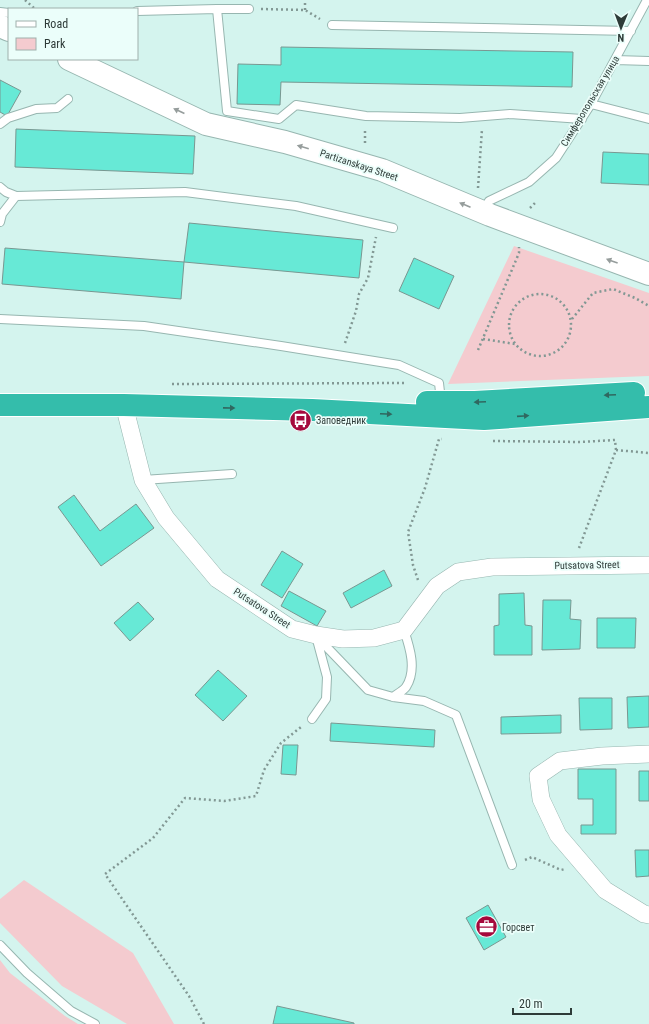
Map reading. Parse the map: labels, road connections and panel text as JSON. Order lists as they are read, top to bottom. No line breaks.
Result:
{"streets":{"main road":["Partizanskaya Street"],"street":["Putsatova Street"],"lane":["Симферопольская улица"]},"crossings":[["Симферопольская улица","Partizanskaya Street"]],"one_way":["Partizanskaya Street"],"places":{"bus stop":["Заповедник"],"office":["Горсвет"]},"legend":["Road","Park"],"scale_bar":"20 m","north":"bottom"}
